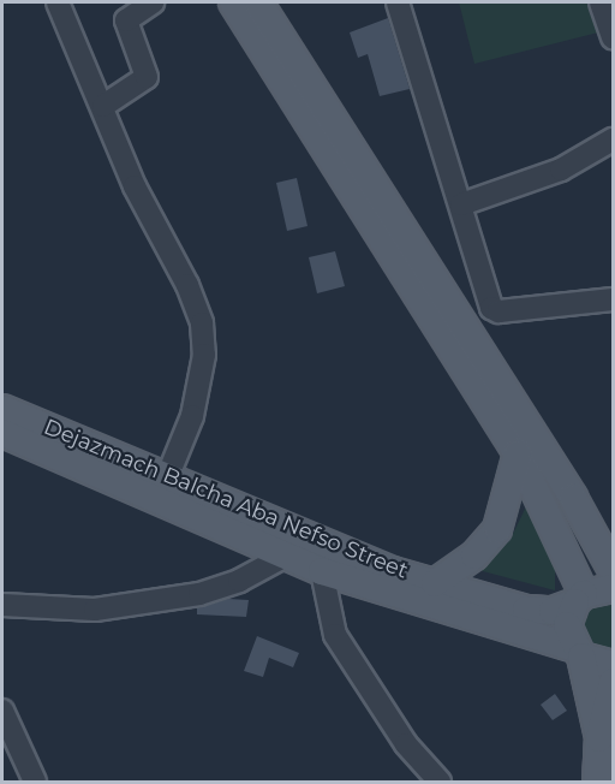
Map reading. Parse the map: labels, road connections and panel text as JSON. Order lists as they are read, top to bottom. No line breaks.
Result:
{"streets":{"main road":["Dejazmach Balcha Aba Nefso Street"]}}
